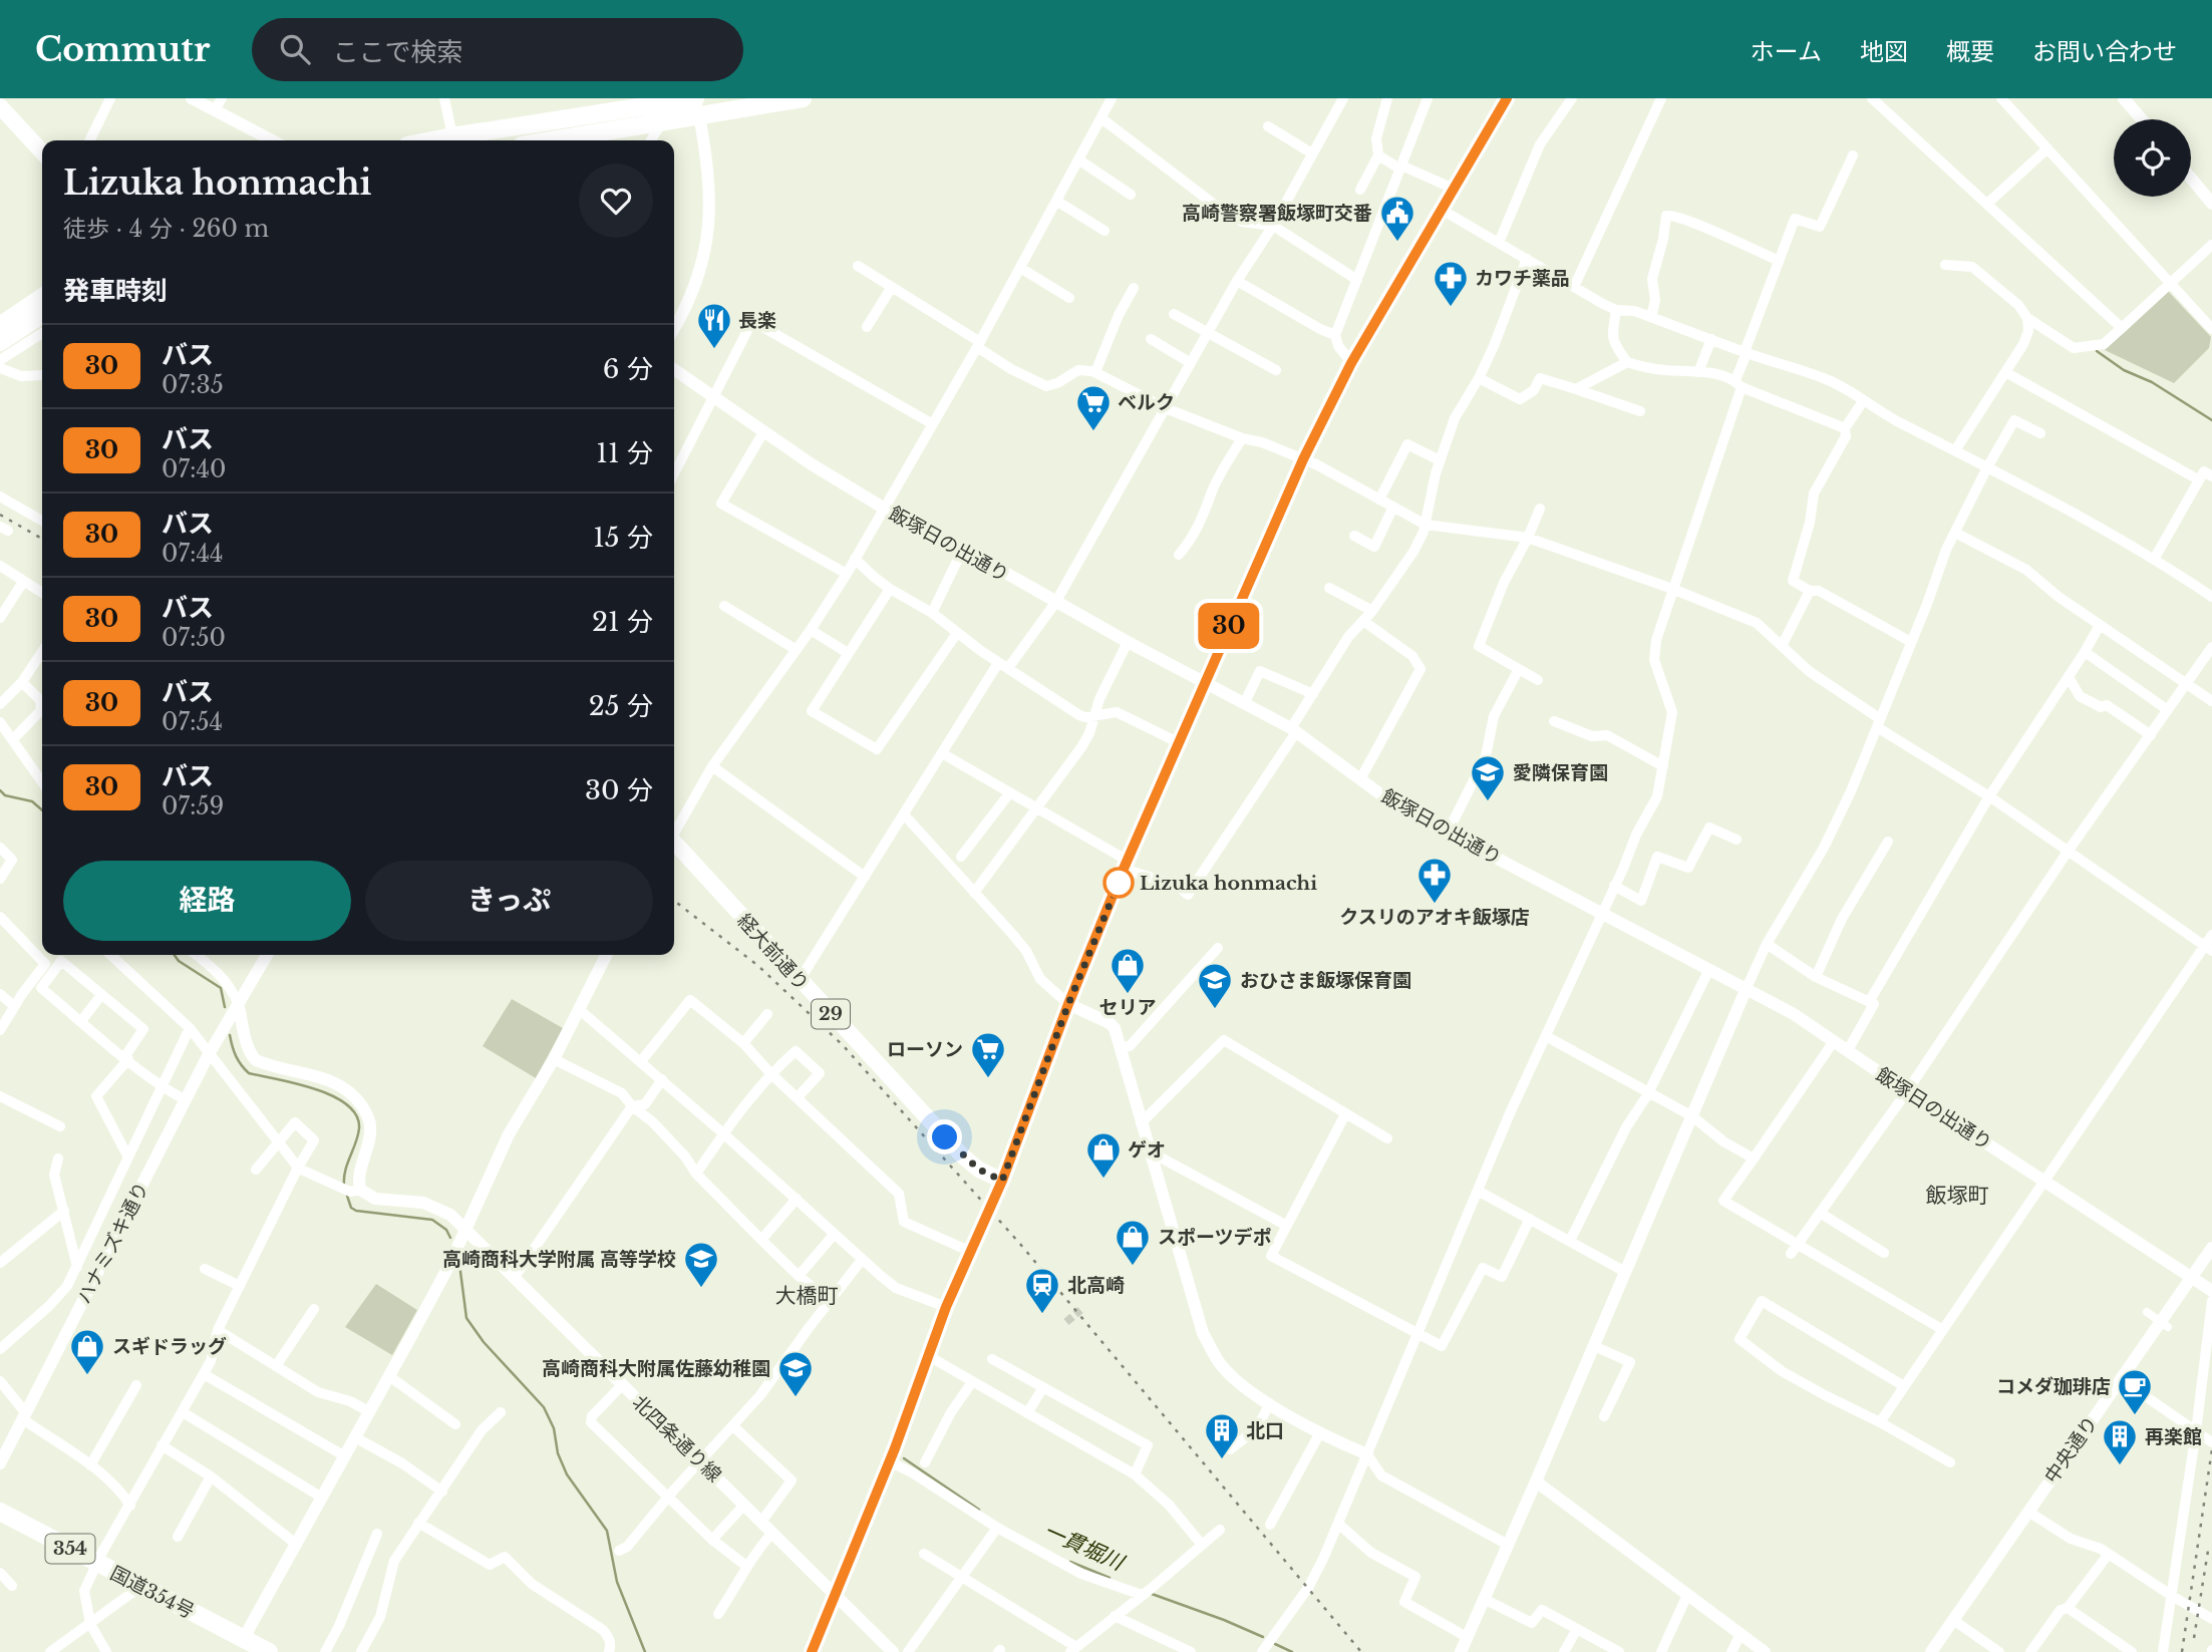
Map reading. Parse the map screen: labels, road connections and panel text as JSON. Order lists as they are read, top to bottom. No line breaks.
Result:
{"streets":{"highway":["354","国道354号"],"main road":["経大前通り","29"],"street":["飯塚日の出通り","ハナミズキ通り","北四条通り線","中央通り"]},"crossings":[["飯塚日の出通り","中央通り"]],"districts":["飯塚町","大橋町"],"water":["一貫堀川"],"places":{"public building":["高崎警察署飯塚町交番"],"pharmacy":["カワチ薬品","クスリのアオキ飯塚店"],"restaurant":["長楽"],"supermarket":["ベルク","ローソン"],"school or university":["愛隣保育園","おひさま飯塚保育園","高崎商科大学附属 高等学校","高崎商科大附属佐藤幼稚園"],"other":["Lizuka honmachi"],"shop":["セリア","ゲオ","スポーツデポ","スギドラッグ"],"station":["北高崎"],"cafe":["コメダ珈琲店"],"building":["北口","再楽館"]},"lines":["bus line 30"],"page":{"header":"Commutr","search":"ここで検索","nav":["ホーム","地図","概要","お問い合わせ"],"on_map":"30","heading":[["Lizuka honmachi","徒歩 · 4 分 · 260 m"],"発車時刻"],"list":[{"mark":"30","name":"バス","note":"07:35","value":"6 分"},{"mark":"30","name":"バス","note":"07:40","value":"11 分"},{"mark":"30","name":"バス","note":"07:44","value":"15 分"},{"mark":"30","name":"バス","note":"07:50","value":"21 分"},{"mark":"30","name":"バス","note":"07:54","value":"25 分"},{"mark":"30","name":"バス","note":"07:59","value":"30 分"}],"buttons":["経路","きっぷ"]}}
